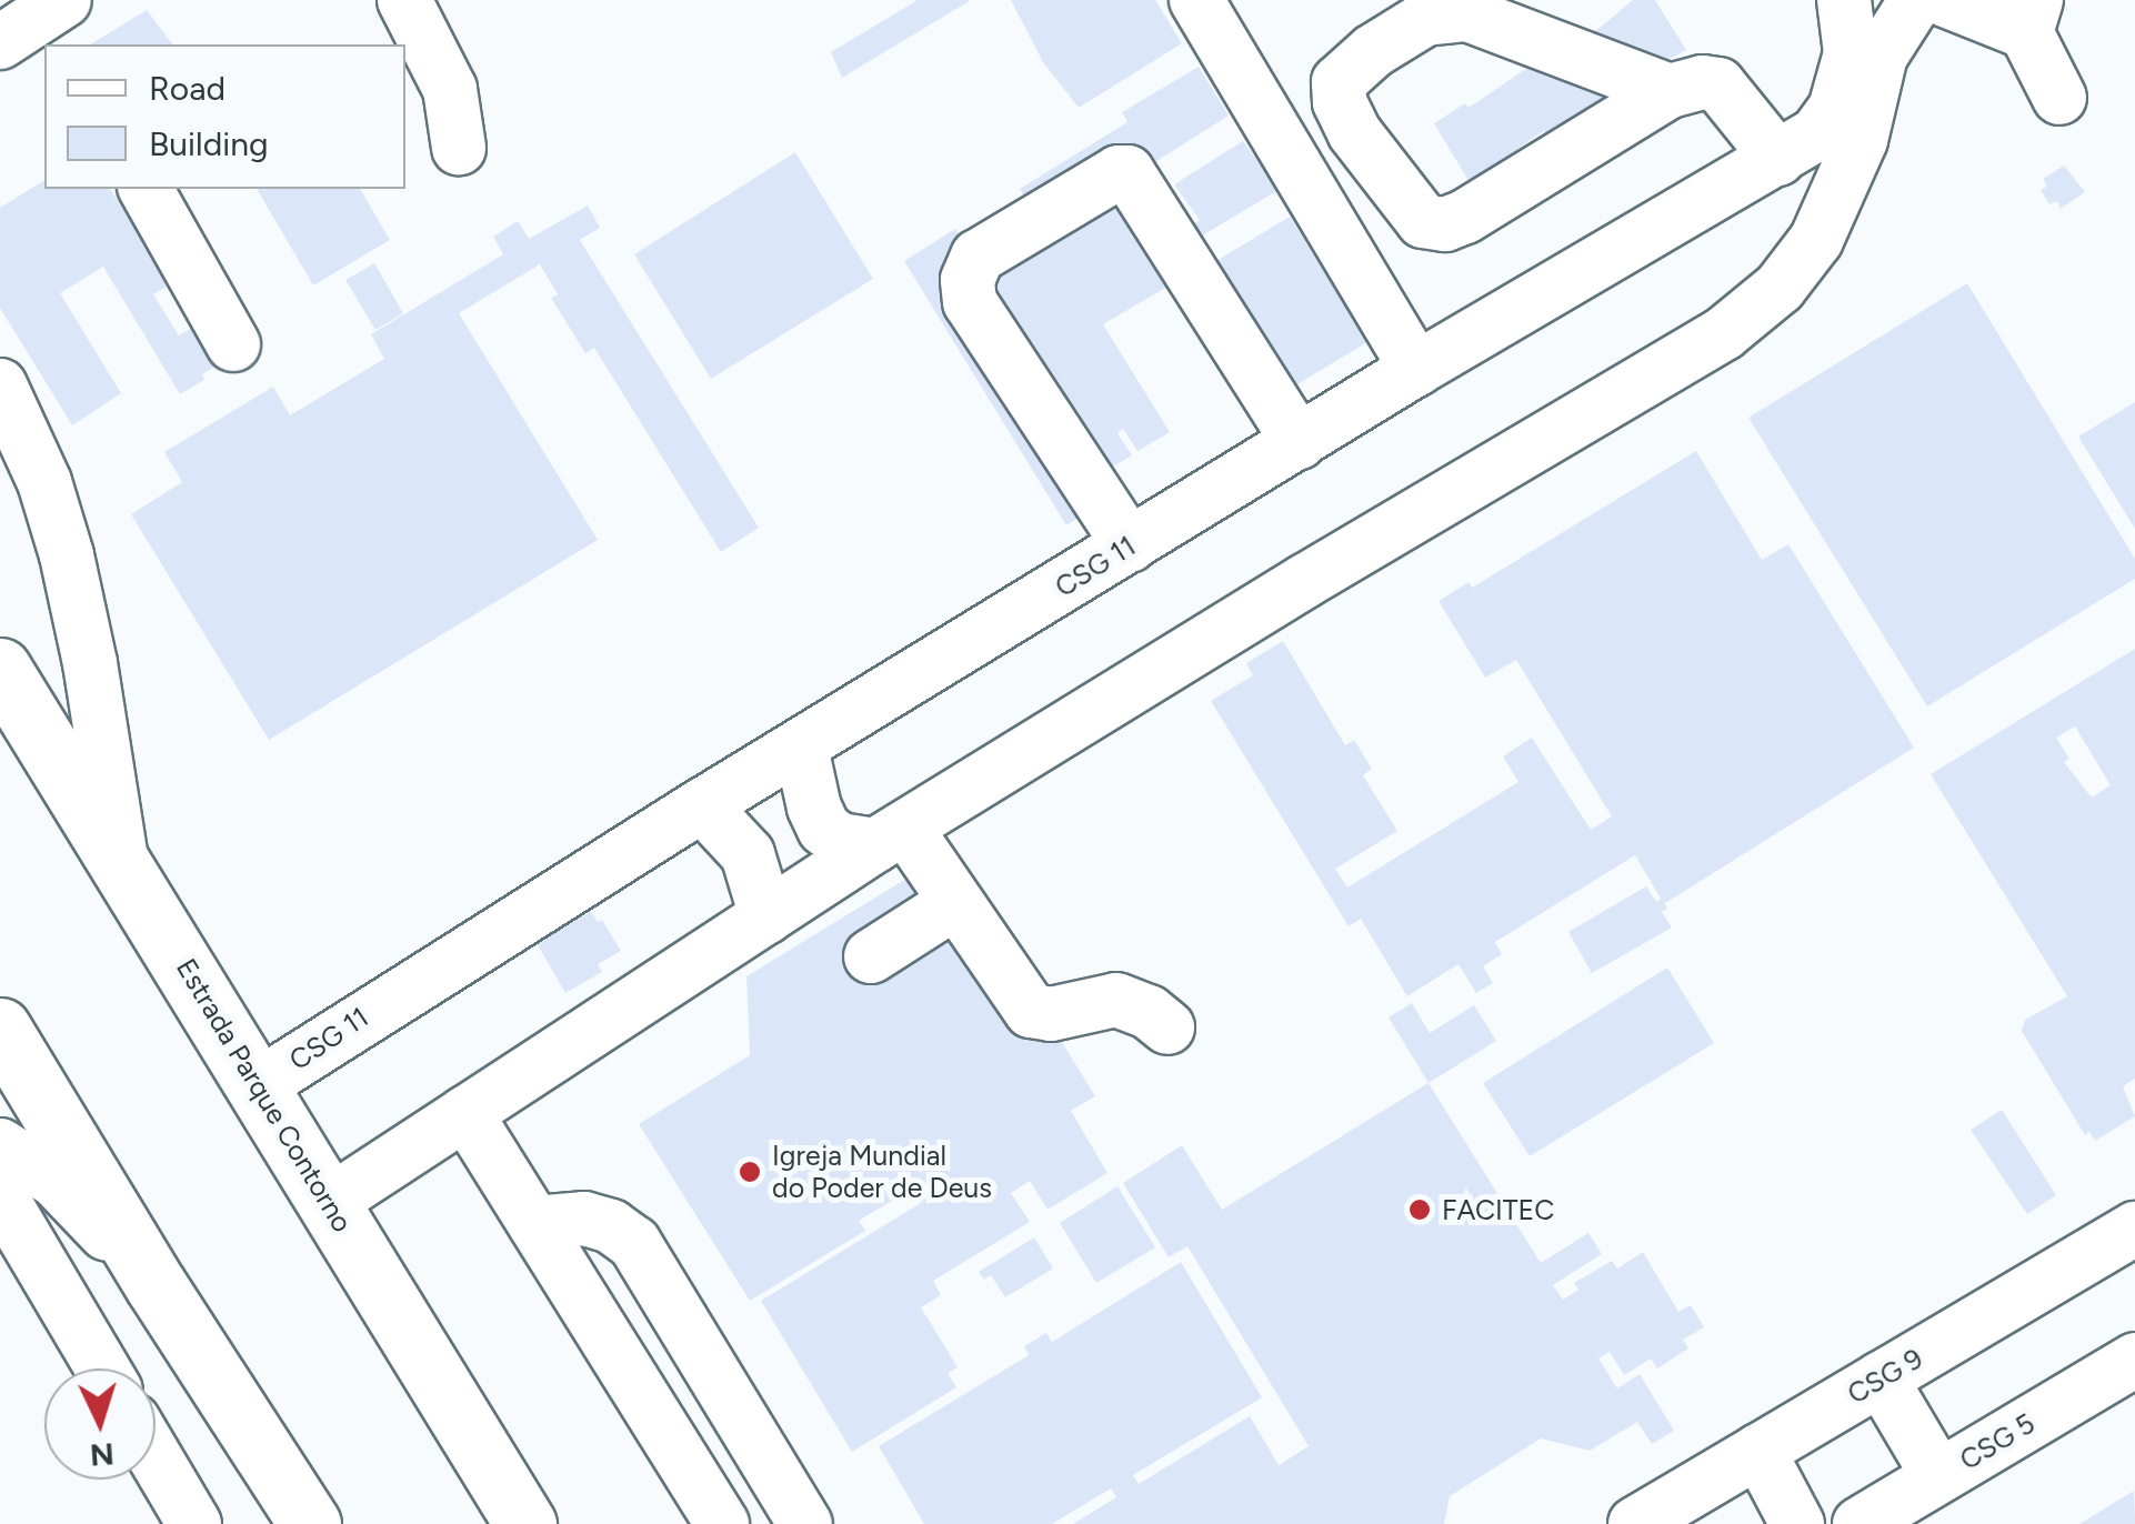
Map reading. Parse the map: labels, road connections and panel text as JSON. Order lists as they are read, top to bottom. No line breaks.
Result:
{"streets":{"highway":["Estrada Parque Contorno"],"street":["CSG 11","CSG 9","CSG 5"]},"crossings":[["CSG 11","Estrada Parque Contorno"]],"places":["Igreja Mundial do Poder de Deus","FACITEC"],"legend":["Road","Building"],"north":"bottom"}
